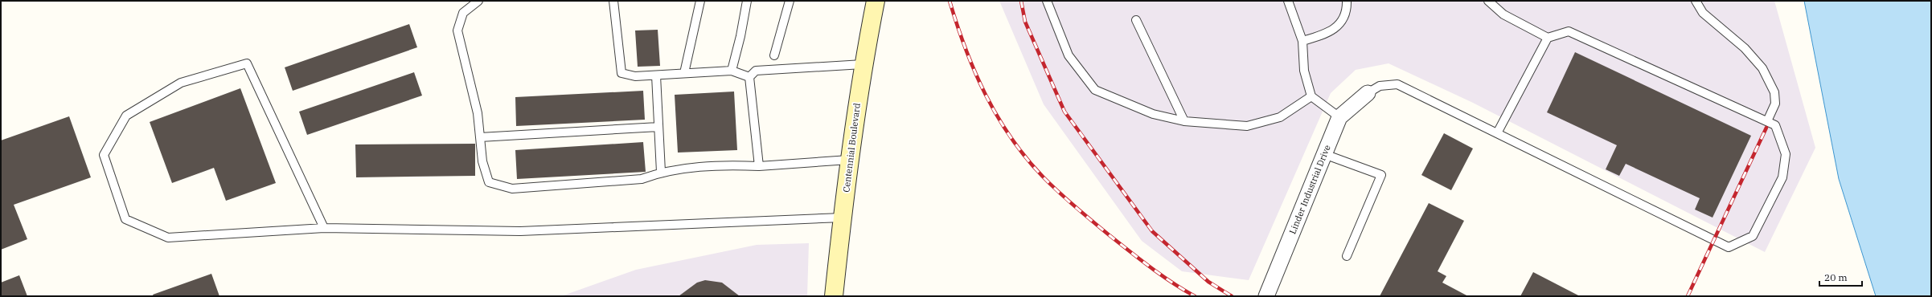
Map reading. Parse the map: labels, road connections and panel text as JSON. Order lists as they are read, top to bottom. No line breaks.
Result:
{"streets":{"main road":["Centennial Boulevard"],"street":["Linder Industrial Drive"]},"scale_bar":"20 m"}
